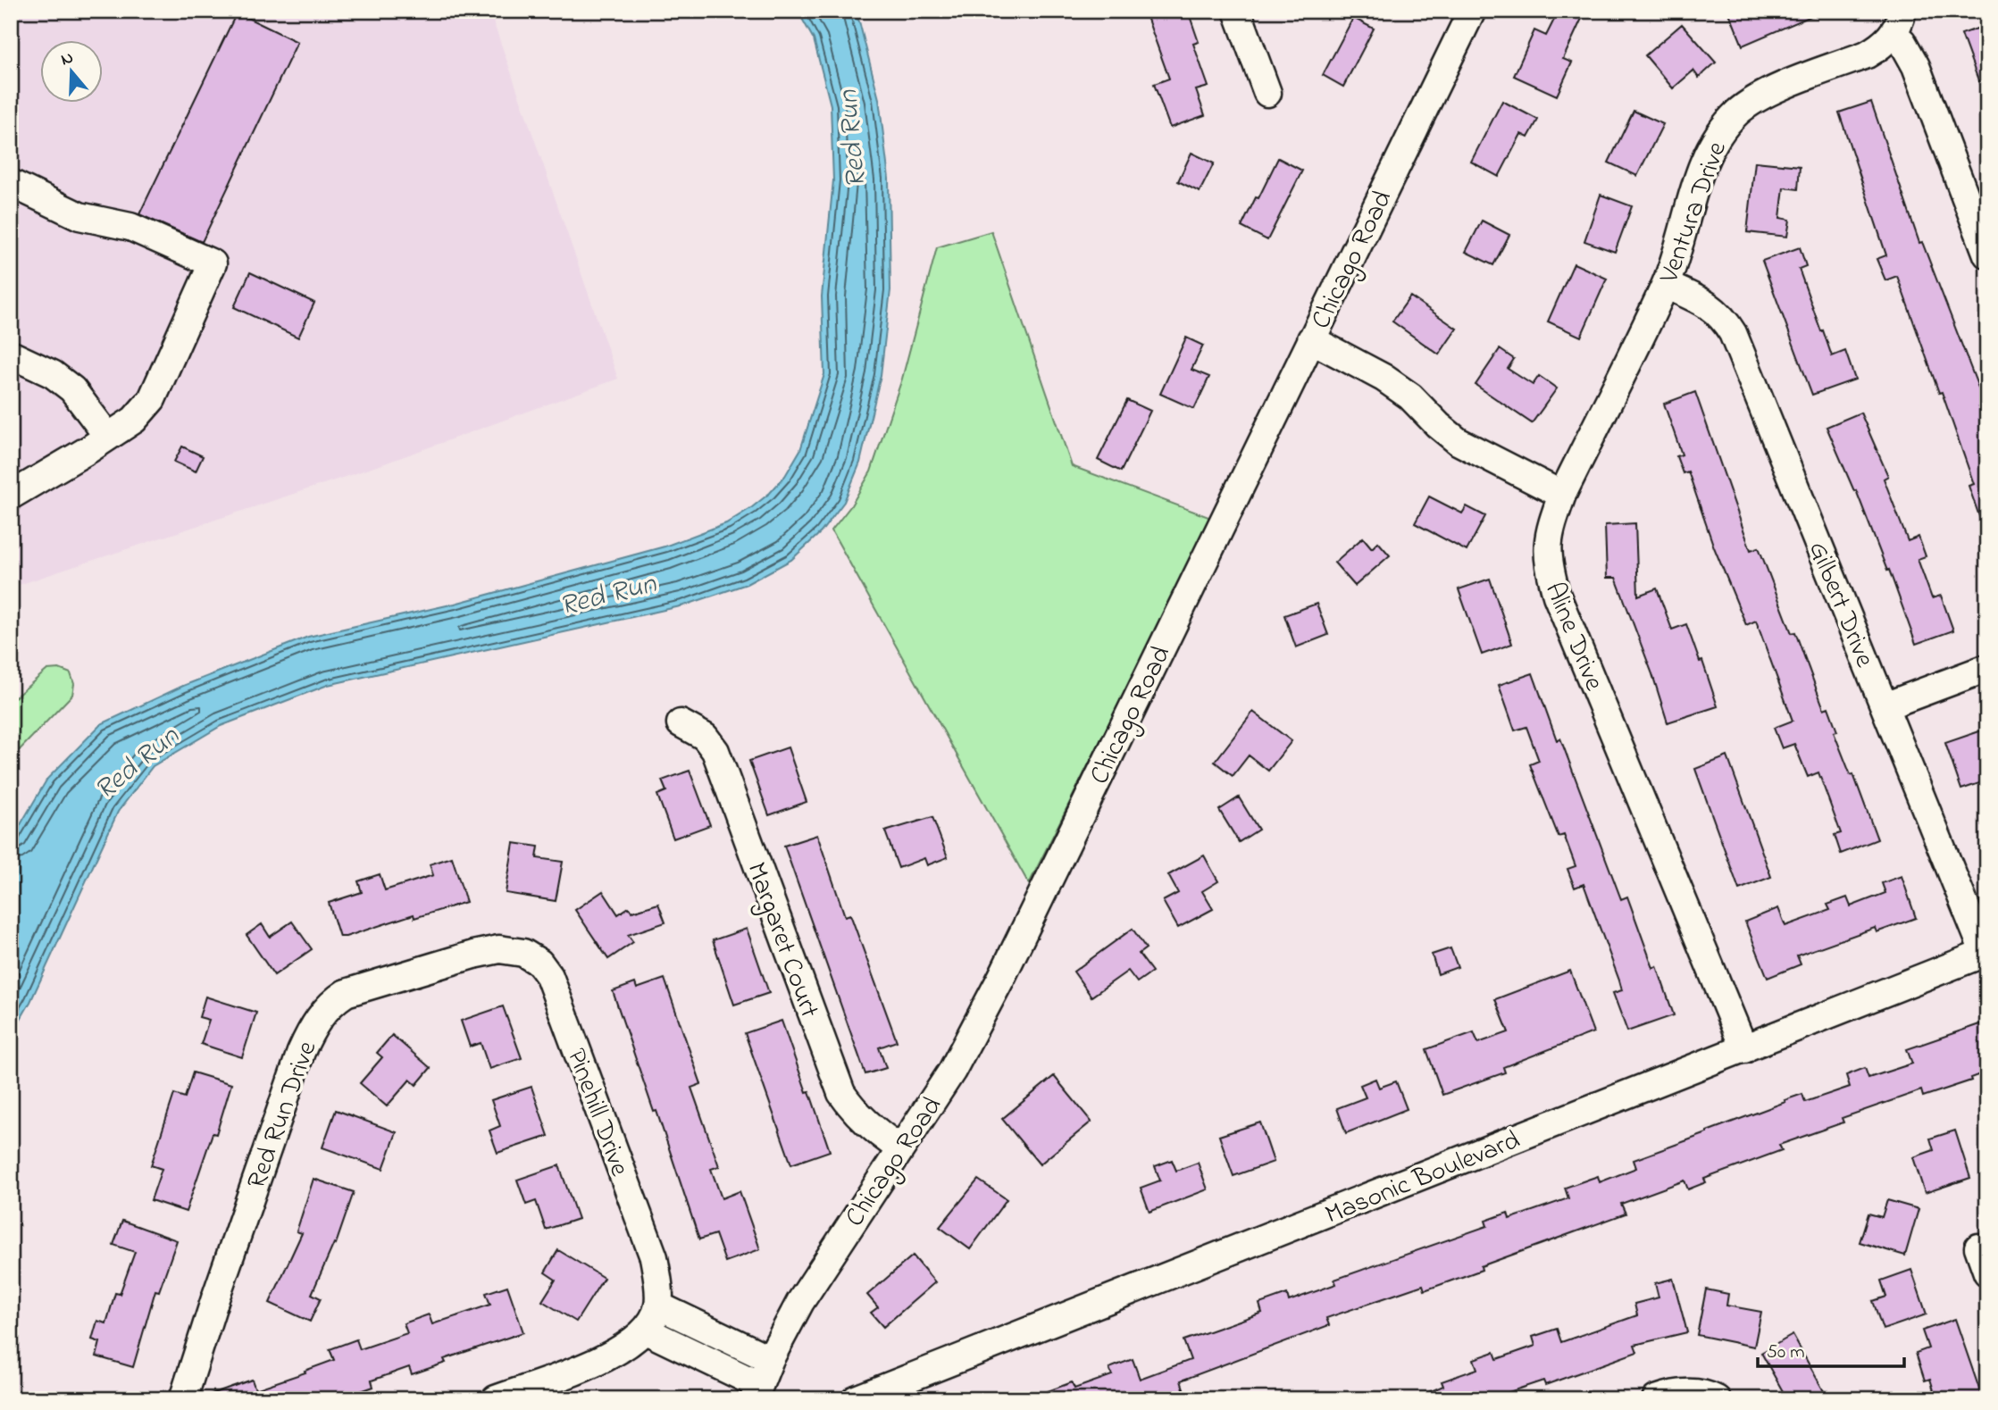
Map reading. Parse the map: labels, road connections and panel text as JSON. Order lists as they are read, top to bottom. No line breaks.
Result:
{"streets":{"street":["Ventura Drive","Chicago Road","Gilbert Drive","Aline Drive","Margaret Court","Pinehill Drive","Red Run Drive","Masonic Boulevard"]},"crossings":[["Ventura Drive","Gilbert Drive"],["Ventura Drive","Aline Drive"],["Chicago Road","Margaret Court"],["Gilbert Drive","Masonic Boulevard"],["Aline Drive","Masonic Boulevard"],["Pinehill Drive","Red Run Drive"]],"water":["Red Run"],"scale_bar":"50 m","north":"top"}
